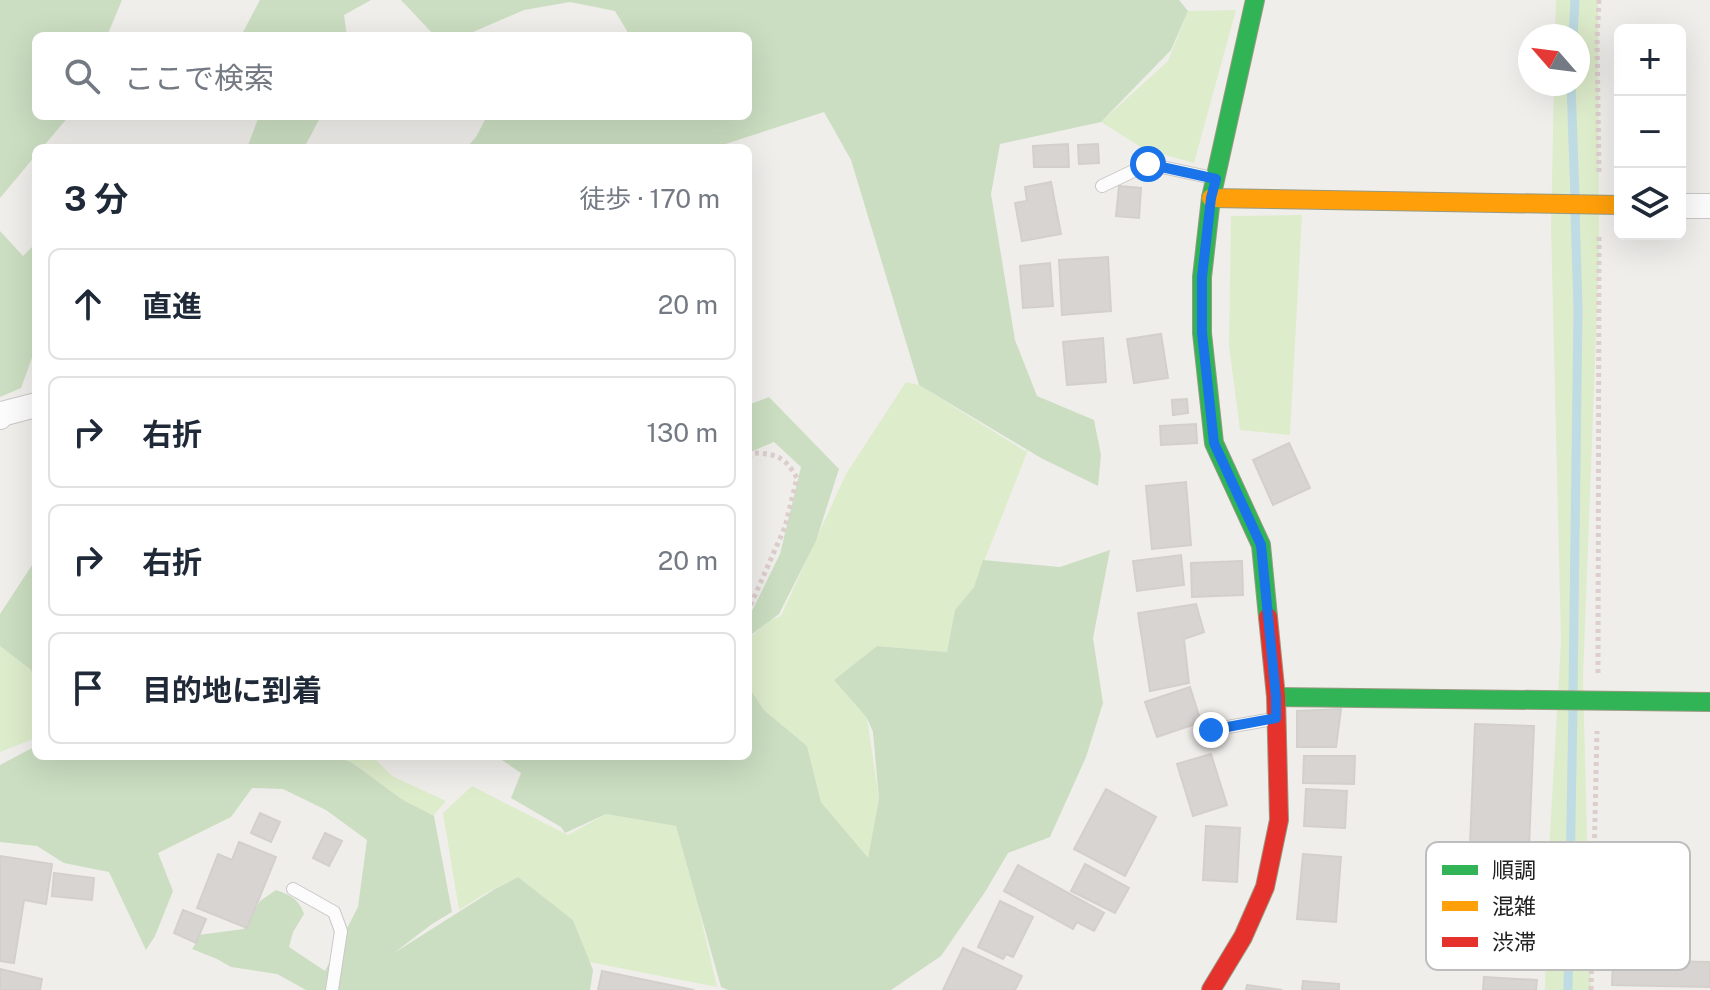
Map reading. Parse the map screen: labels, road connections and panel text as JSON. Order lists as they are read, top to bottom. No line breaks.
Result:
{"legend":["順調","混雑","渋滞"],"north":"top left","page":{"map_buttons":["+","−"],"search":"ここで検索","heading":["3 分","徒歩 · 170 m"],"list":[["直進","20 m"],["右折","130 m"],["右折","20 m"],"目的地に到着"]}}
